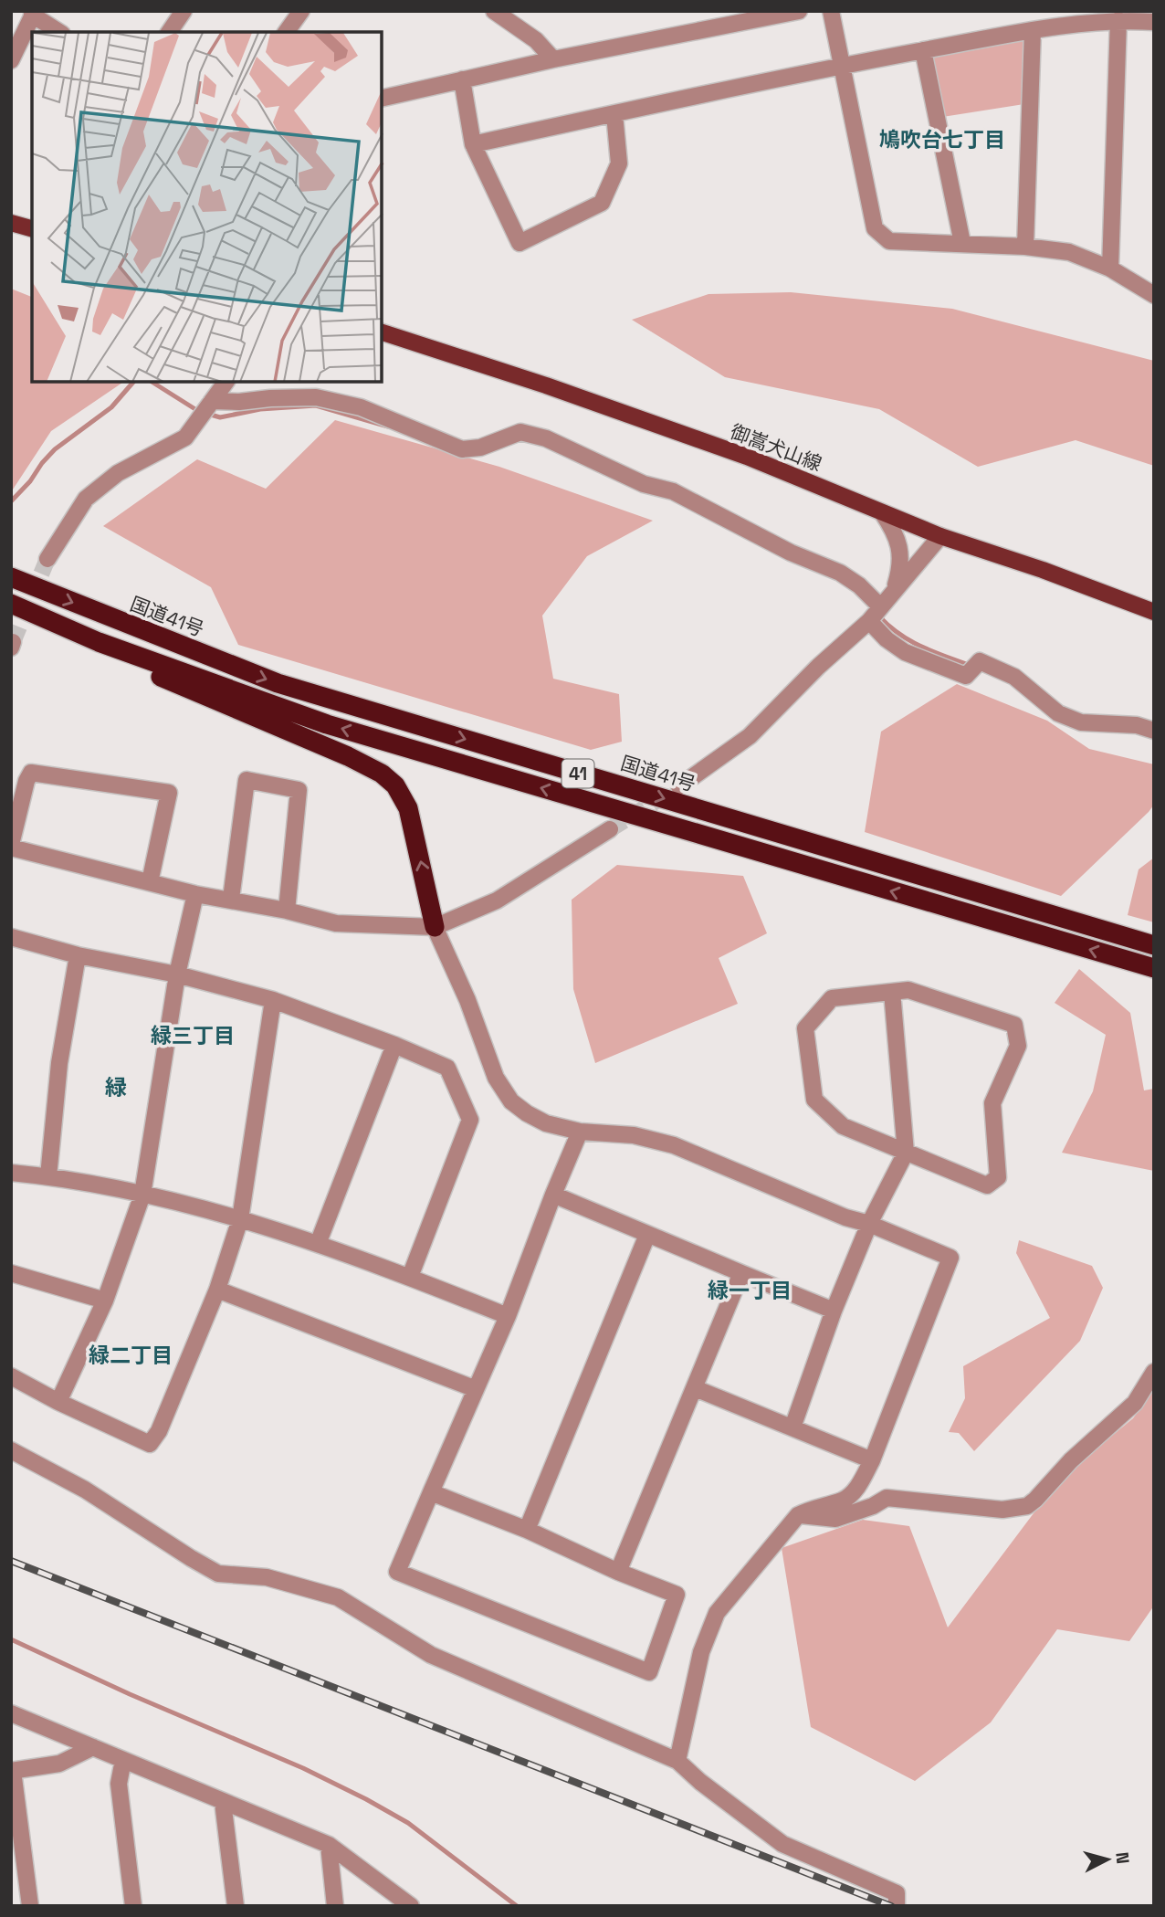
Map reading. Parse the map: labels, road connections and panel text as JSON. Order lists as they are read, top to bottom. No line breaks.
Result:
{"streets":{"highway":["国道41号","41"],"main road":["御嵩犬山線"]},"districts":["鳩吹台七丁目","緑三丁目","緑","緑一丁目","緑二丁目"],"north":"right"}
